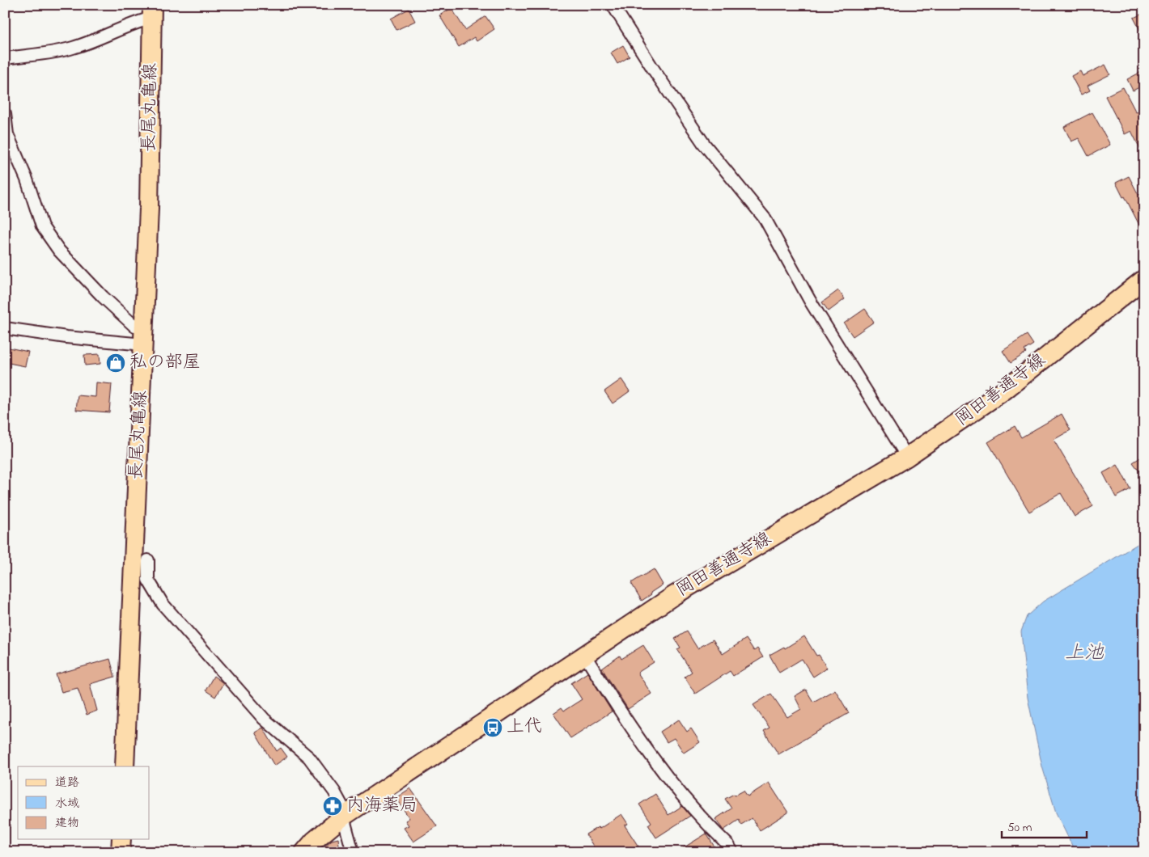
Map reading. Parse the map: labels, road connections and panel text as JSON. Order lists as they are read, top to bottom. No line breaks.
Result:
{"streets":{"main road":["長尾丸亀線","岡田善通寺線"]},"water":["上池"],"places":{"shop":["私の部屋"],"bus stop":["上代"],"pharmacy":["内海薬局"]},"legend":["道路","水域","建物"],"scale_bar":"50 m"}
